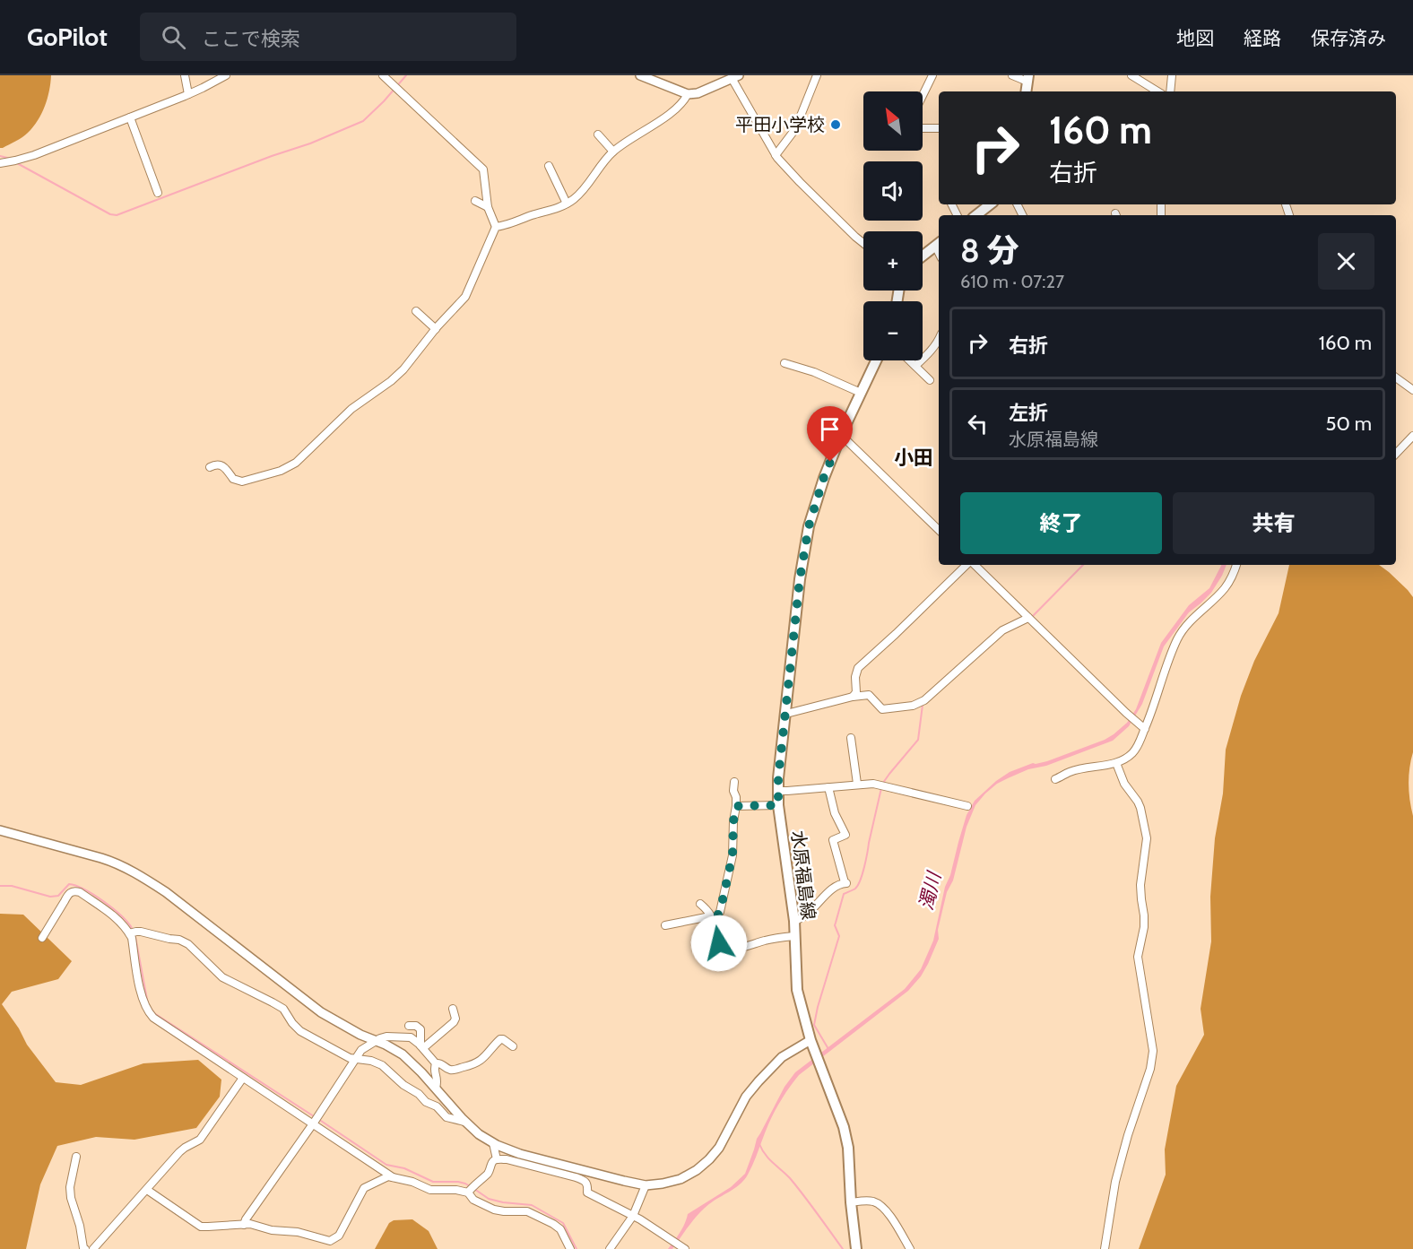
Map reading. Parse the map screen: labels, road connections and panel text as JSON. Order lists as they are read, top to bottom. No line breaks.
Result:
{"streets":{"main road":["水原福島線"]},"districts":["小田"],"water":["濁川"],"places":["平田小学校"],"north":"top left","page":{"header":"GoPilot","search":"ここで検索","nav":["地図","経路","保存済み"],"map_buttons":["+","−"],"turn":["160 m","右折"],"heading":["8 分","610 m · 07:27"],"list":[{"name":"右折","value":"160 m"},{"name":"左折","note":"水原福島線","value":"50 m"}],"buttons":["終了","共有"]}}
